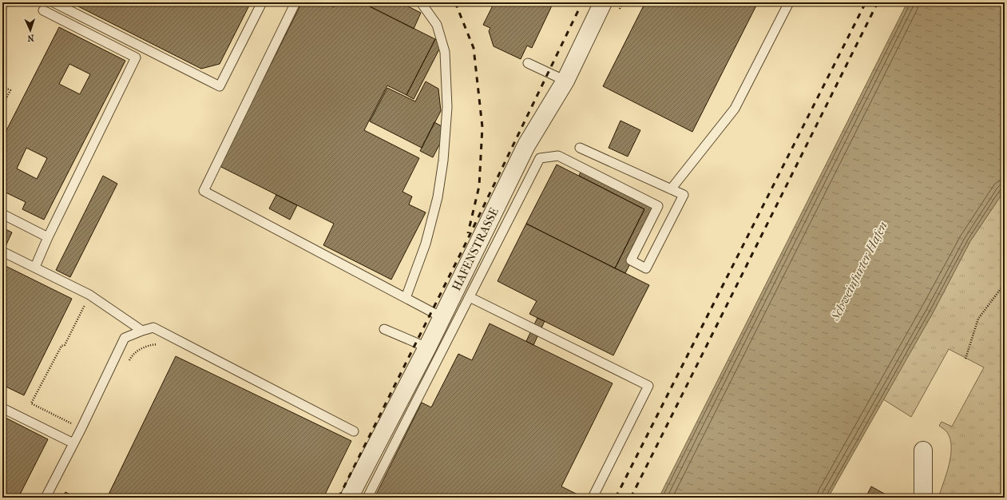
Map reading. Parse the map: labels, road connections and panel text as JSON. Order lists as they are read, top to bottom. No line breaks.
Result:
{"streets":{"street":["HAFENSTRASSE"]},"water":["Schweinfurter Hafen"],"north":"bottom"}
